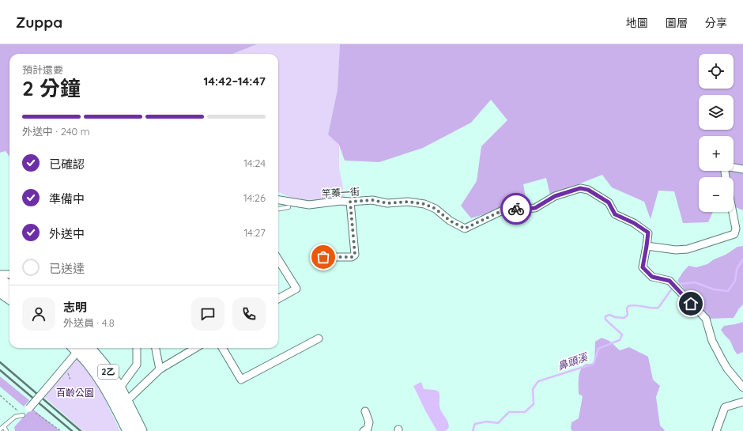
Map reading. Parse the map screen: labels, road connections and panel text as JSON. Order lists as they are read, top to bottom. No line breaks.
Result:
{"streets":{"main road":["2乙"],"street":["竿蓁一街"]},"water":["鼻頭溪"],"parks":["百齡公園"],"page":{"header":"Zuppa","nav":["地圖","圖層","分享"],"map_buttons":["+","−"],"heading":["2 分鐘","預計還要","14:42–14:47"],"panel":["志明","外送員 · 4.8"],"bar":"外送中 · 240 m","list":[["已確認","14:24"],["準備中","14:26"],["外送中","14:27"],"已送達"]}}
